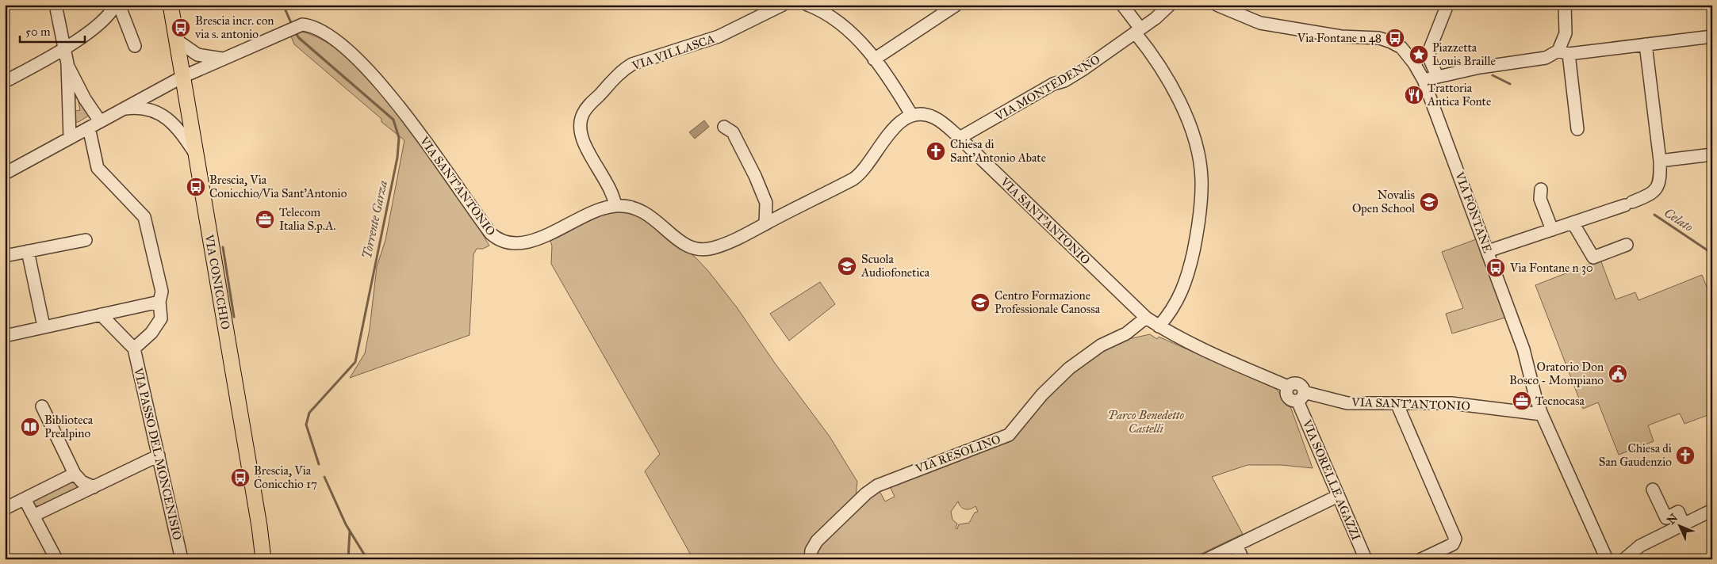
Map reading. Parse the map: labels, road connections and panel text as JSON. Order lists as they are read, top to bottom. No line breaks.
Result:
{"streets":{"main road":["VIA CONICCHIO"],"street":["VIA VILLASCA","VIA MONTEDENNO","VIA SANT'ANTONIO","VIA FONTANE","VIA PASSO DEL MONCENISIO","VIA RESOLINO","VIA SORELLE AGAZZI"]},"crossings":[["VIA VILLASCA","VIA SANT'ANTONIO"],["VIA MONTEDENNO","VIA SANT'ANTONIO"],["VIA SANT'ANTONIO","VIA FONTANE"],["VIA SANT'ANTONIO","VIA CONICCHIO"],["VIA SANT'ANTONIO","VIA RESOLINO"],["VIA SANT'ANTONIO","VIA SORELLE AGAZZI"]],"water":["Torrente Garza","Celato"],"parks":["Parco Benedetto Castelli"],"places":{"bus stop":["Brescia incr. con via s. antonio","Via Fontane n 48","Brescia, Via Conicchio/Via Sant'Antonio","Via Fontane n 30","Brescia, Via Conicchio 17"],"place":["Piazzetta Louis Braille"],"restaurant":["Trattoria Antica Fonte"],"church":["Chiesa di Sant'Antonio Abate","Chiesa di San Gaudenzio"],"school or university":["Novalis Open School","Scuola Audiofonetica","Centro Formazione Professionale Canossa"],"office":["Telecom Italia S.p.A.","Tecnocasa"],"public building":["Oratorio Don Bosco - Mompiano"],"library":["Biblioteca Prealpino"]},"scale_bar":"50 m","north":"top left"}
